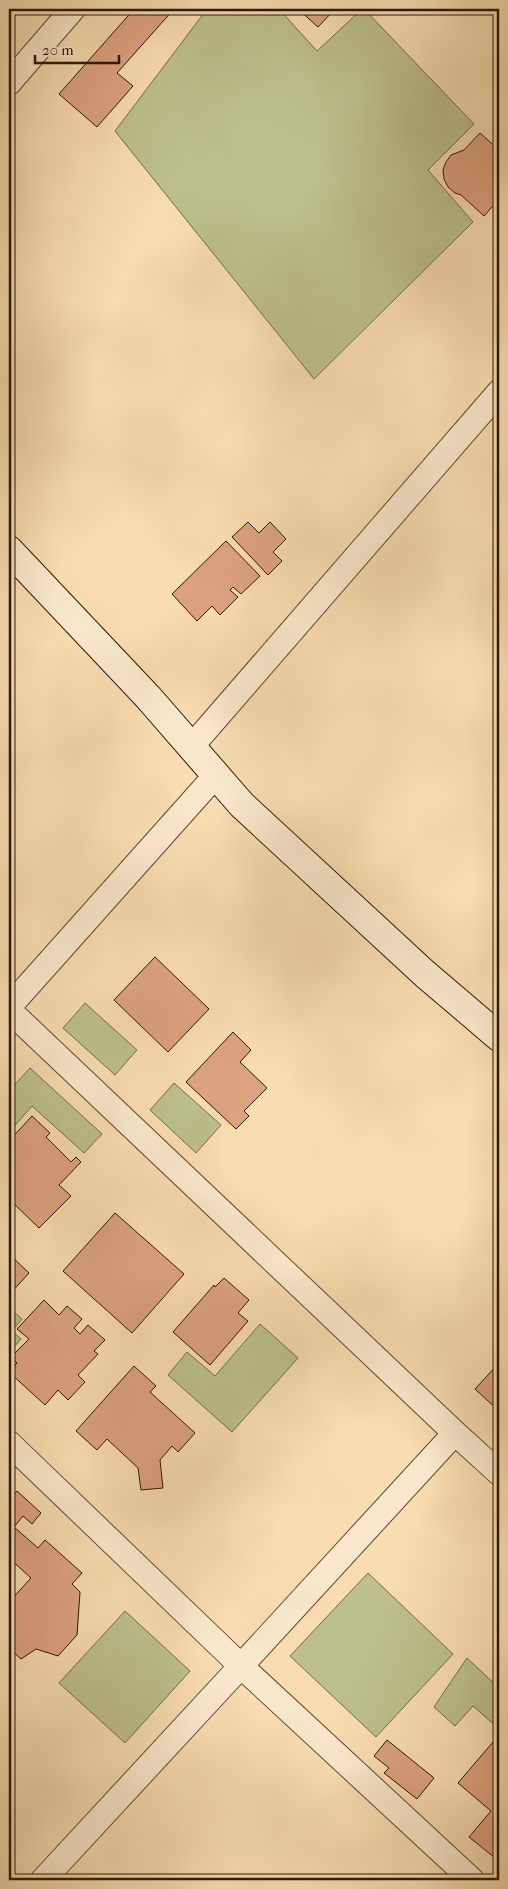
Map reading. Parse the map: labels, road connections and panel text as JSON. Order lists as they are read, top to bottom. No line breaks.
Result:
{"scale_bar":"20 m"}
